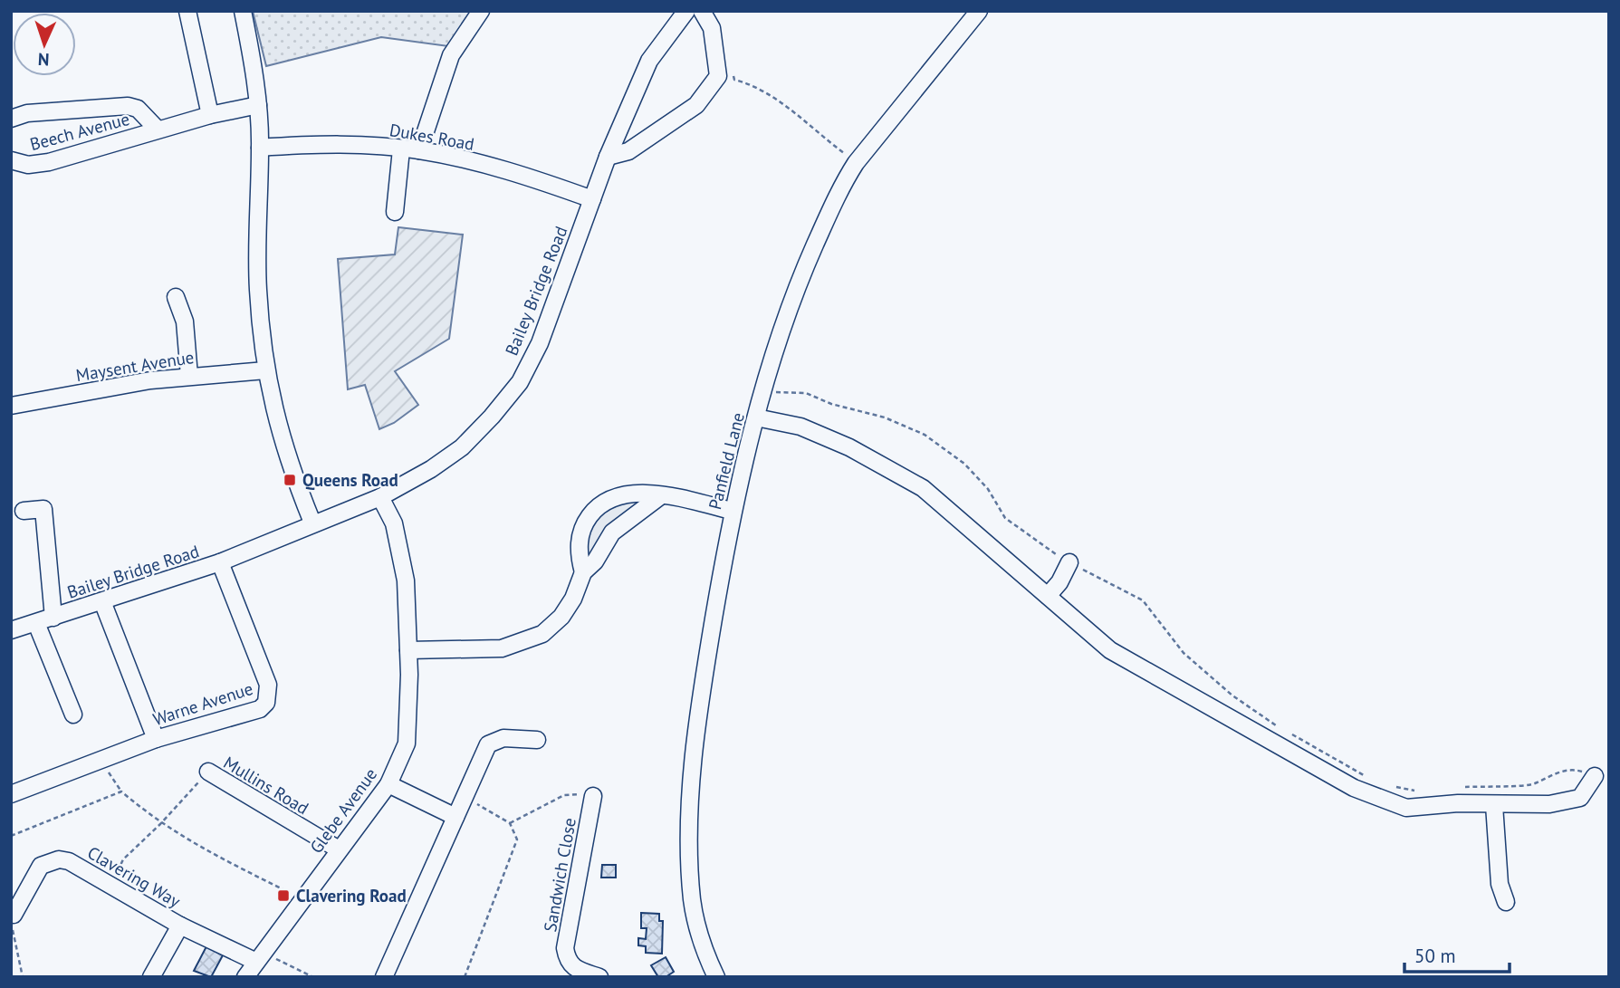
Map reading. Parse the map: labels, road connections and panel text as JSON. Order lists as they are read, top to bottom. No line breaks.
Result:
{"streets":{"street":["Beech Avenue","Dukes Road","Bailey Bridge Road","Maysent Avenue","Panfield Lane","Warne Avenue","Mullins Road","Glebe Avenue","Sandwich Close","Clavering Way"]},"crossings":[["Dukes Road","Bailey Bridge Road"],["Bailey Bridge Road","Warne Avenue"],["Bailey Bridge Road","Glebe Avenue"],["Mullins Road","Glebe Avenue"],["Glebe Avenue","Clavering Way"]],"places":{"transit":["Queens Road","Clavering Road"]},"scale_bar":"50 m","north":"bottom"}
